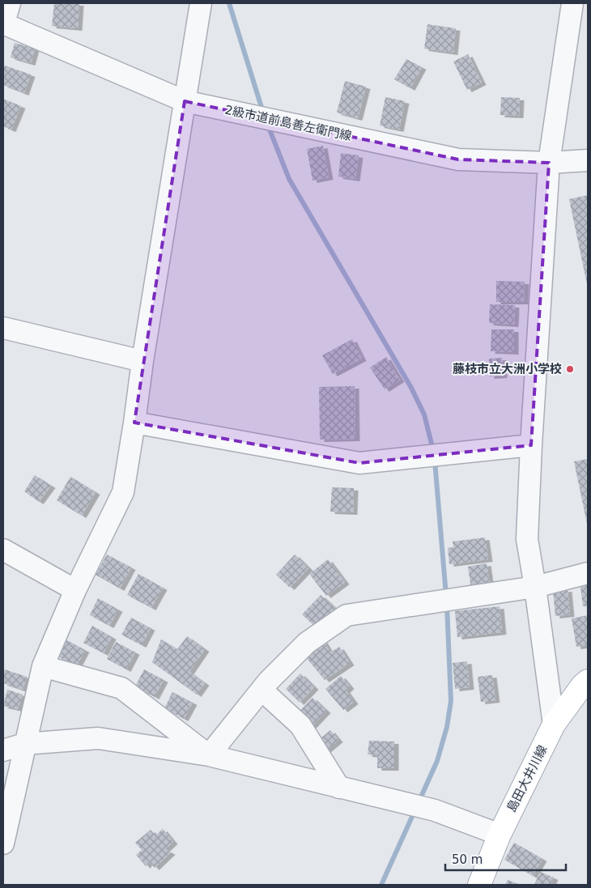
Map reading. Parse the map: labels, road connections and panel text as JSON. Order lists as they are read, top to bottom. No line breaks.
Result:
{"streets":{"main road":["島田大井川線"],"street":["2級市道前島善左衛門線"]},"places":["藤枝市立大洲小学校"],"scale_bar":"50 m"}
